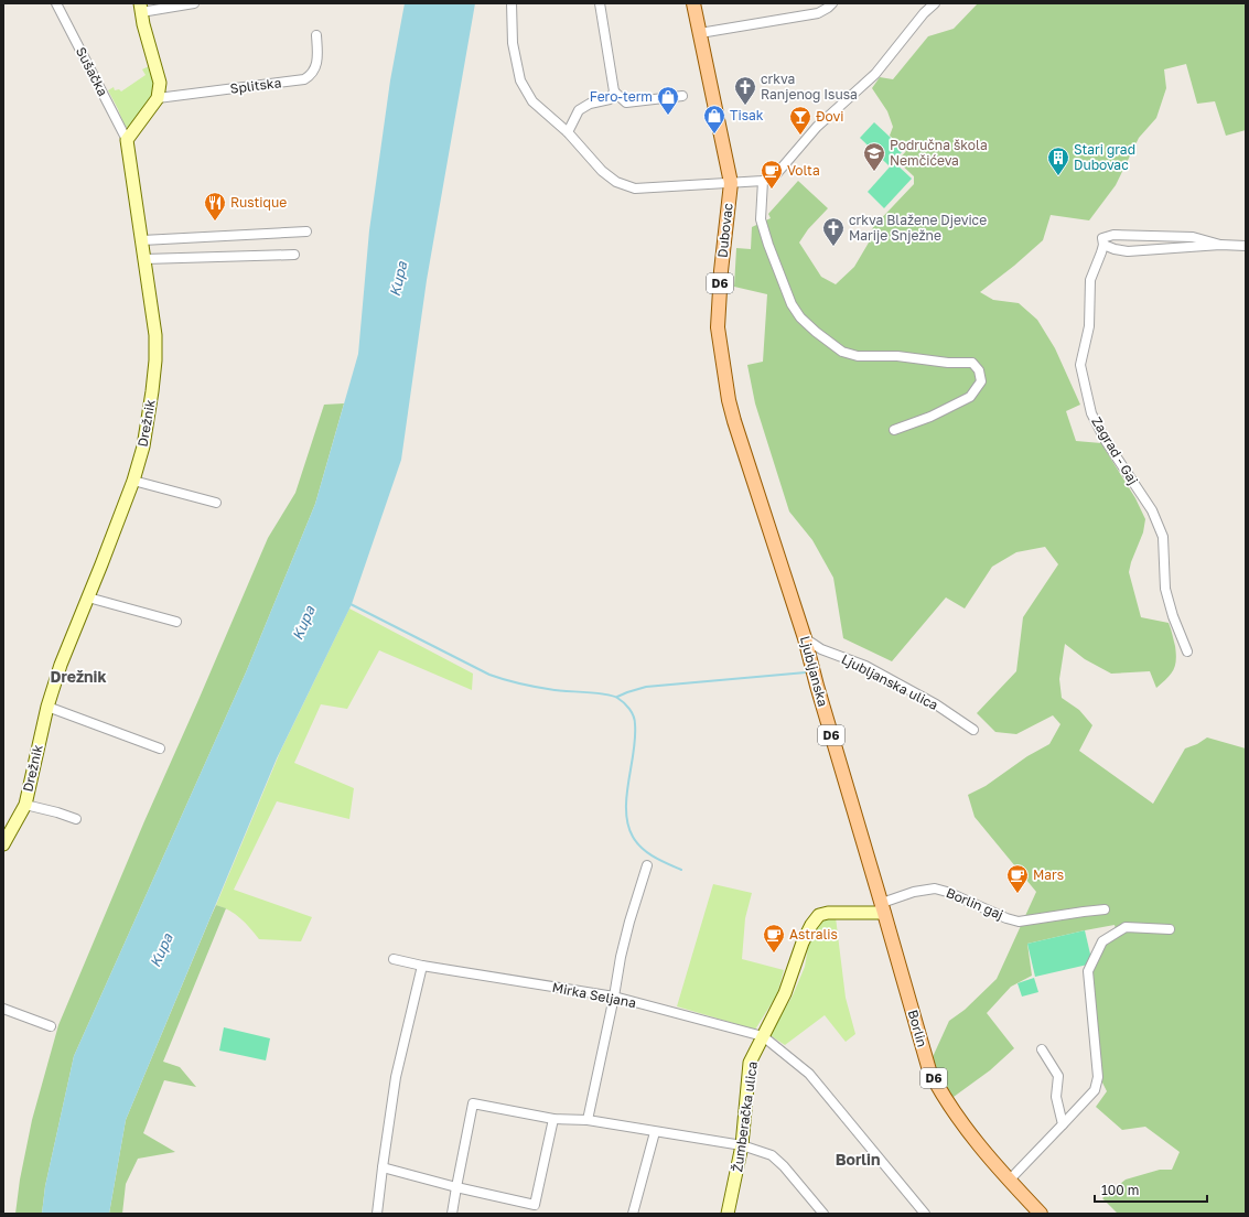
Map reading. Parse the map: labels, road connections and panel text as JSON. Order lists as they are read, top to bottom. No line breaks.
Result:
{"streets":{"main road":["Dubovac","D6","Ljubljanska","Borlin"],"street":["Sušačka","Splitska","Drežnik","Zagrad - Gaj","Ljubljanska ulica","Borlin gaj","Mirka Seljana","Žumberačka ulica"]},"crossings":[["Sušačka","Drežnik"],["Dubovac","Ljubljanska"],["Ljubljanska","Ljubljanska ulica"],["Ljubljanska","Borlin gaj"],["Ljubljanska","Borlin"],["Ljubljanska","Žumberačka ulica"],["Borlin gaj","Borlin"],["Borlin gaj","Žumberačka ulica"],["Mirka Seljana","Žumberačka ulica"],["Borlin","Žumberačka ulica"]],"districts":["Drežnik","Borlin"],"water":["Kupa"],"places":{"church":["crkva Ranjenog Isusa","crkva Blažene Djevice Marije Snježne"],"shop":["Fero-term","Tisak"],"bar":["Đovi"],"school or university":["Područna škola Nemčićeva"],"building":["Stari grad Dubovac"],"cafe":["Volta","Mars","Astralis"],"restaurant":["Rustique"]},"scale_bar":"100 m"}
